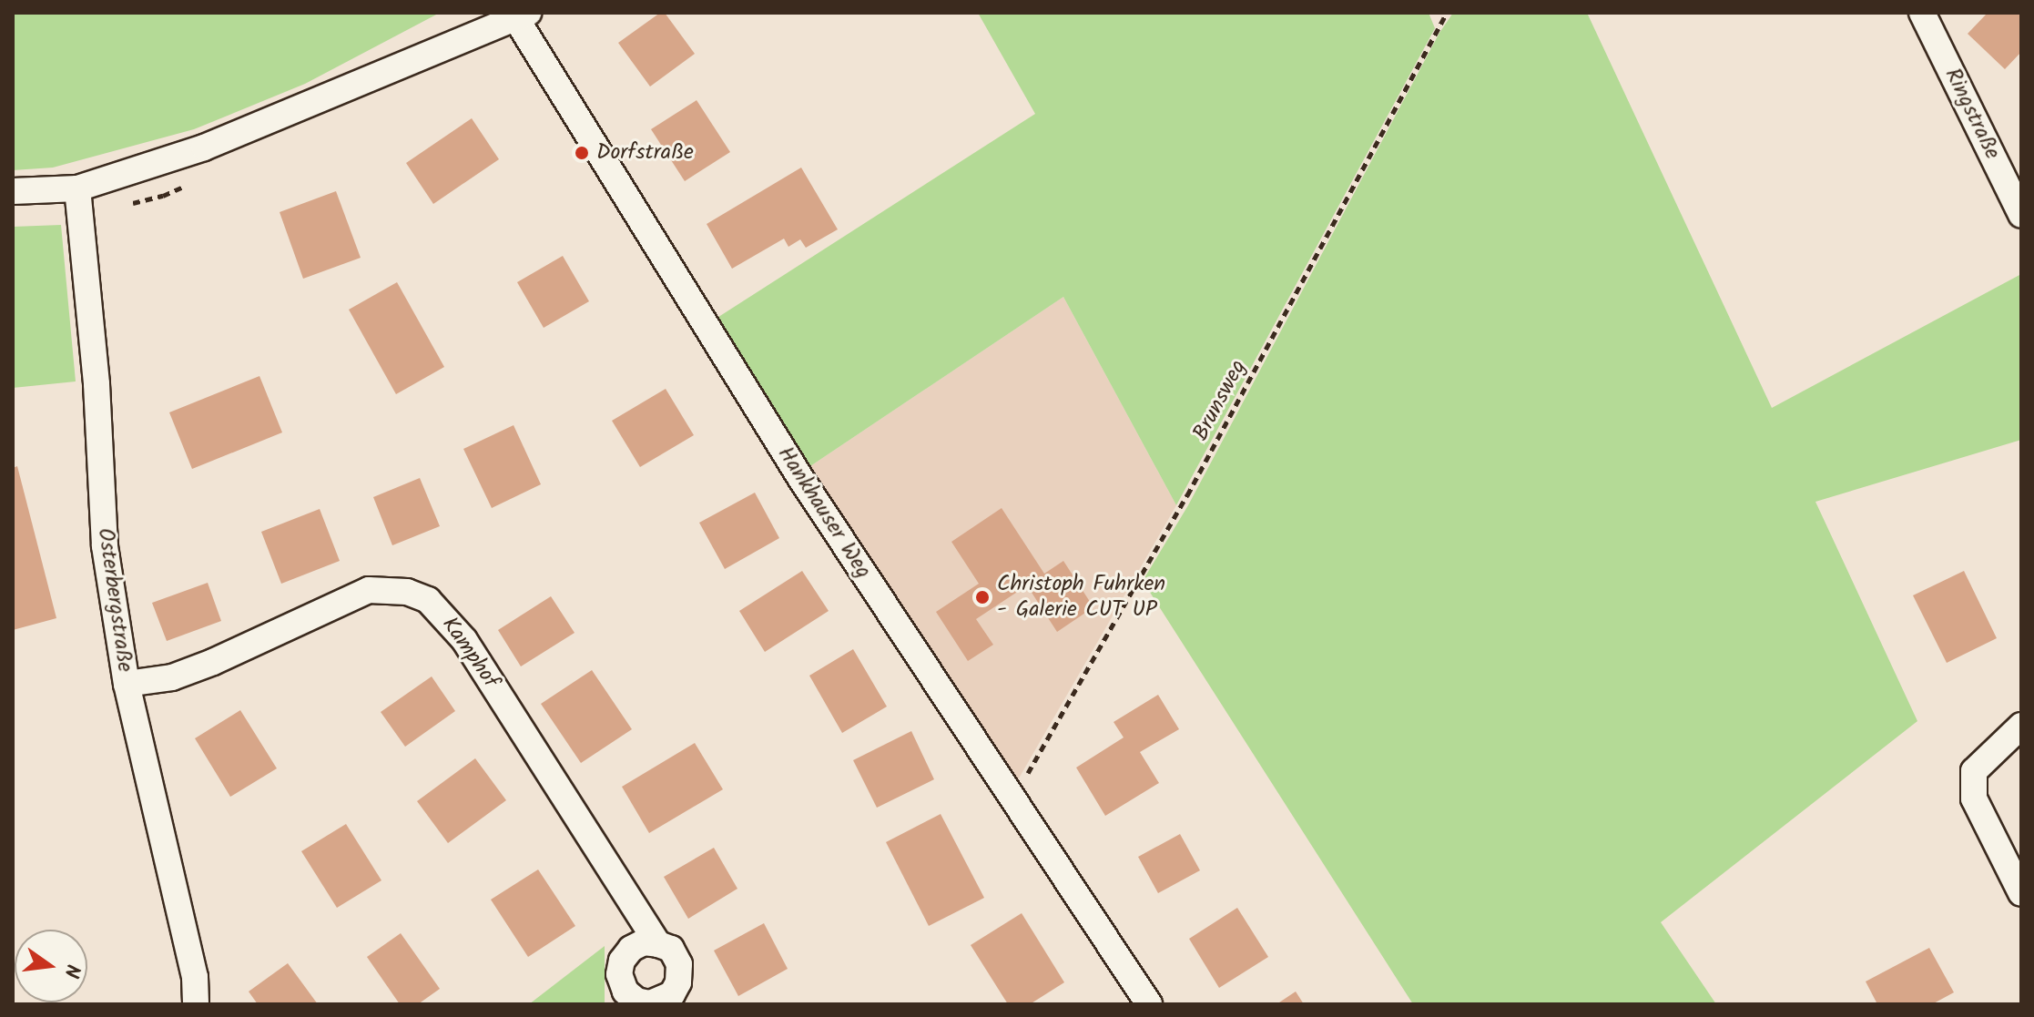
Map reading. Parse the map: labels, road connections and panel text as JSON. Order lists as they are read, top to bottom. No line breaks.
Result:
{"streets":{"street":["Ringstraße","Hankhauser Weg","Osterbergstraße","Kamphof"],"path":["Brunsweg"]},"crossings":[["Brunsweg","Hankhauser Weg"],["Osterbergstraße","Kamphof"]],"places":["Dorfstraße","Christoph Fuhrken - Galerie CUT UP"],"north":"right"}
